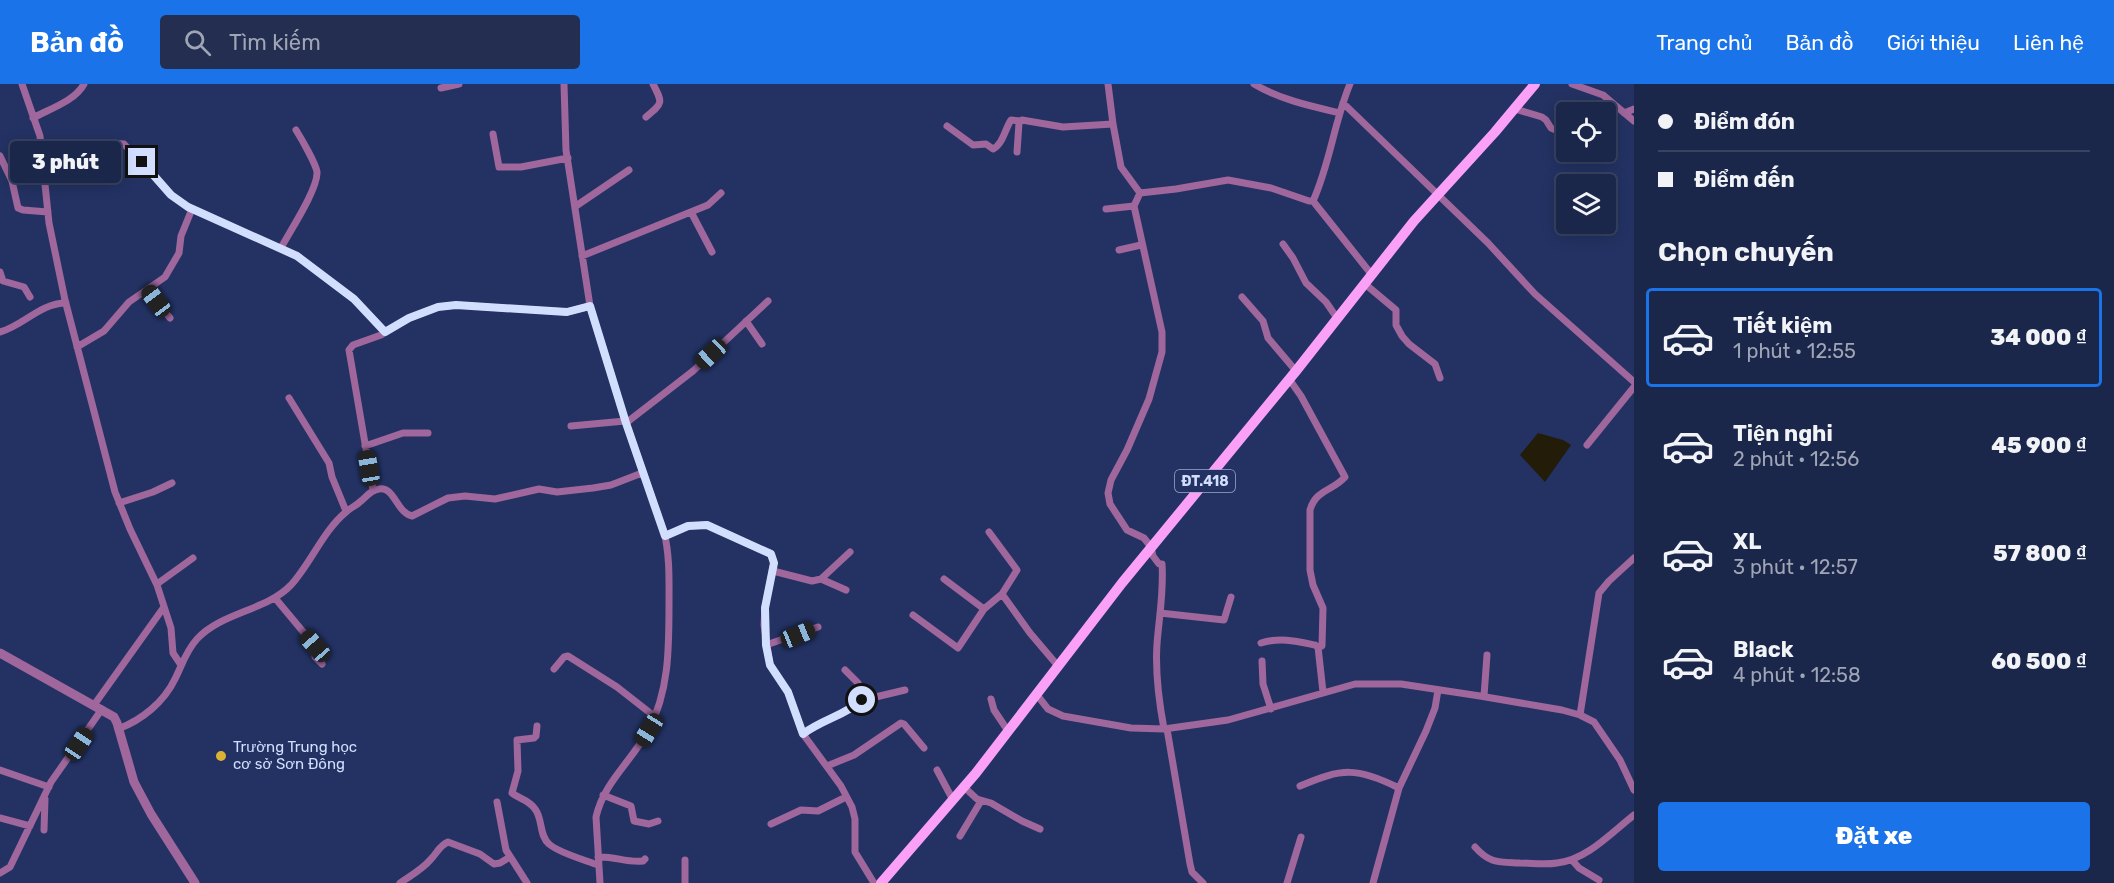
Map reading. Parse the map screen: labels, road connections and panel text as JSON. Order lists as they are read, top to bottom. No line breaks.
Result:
{"streets":{"main road":["ĐT.418"]},"places":["Trường Trung học cơ sở Sơn Đông"],"page":{"header":"Bản đồ","search":"Tìm kiếm","nav":["Trang chủ","Bản đồ","Giới thiệu","Liên hệ"],"banner":["Điểm đón","Điểm đến"],"bubble":"3 phút","heading":"Chọn chuyến","list":[{"name":"Tiết kiệm","note":"1 phút · 12:55","value":"34 000 ₫"},{"name":"Tiện nghi","note":"2 phút · 12:56","value":"45 900 ₫"},{"name":"XL","note":"3 phút · 12:57","value":"57 800 ₫"},{"name":"Black","note":"4 phút · 12:58","value":"60 500 ₫"}],"buttons":"Đặt xe"}}
